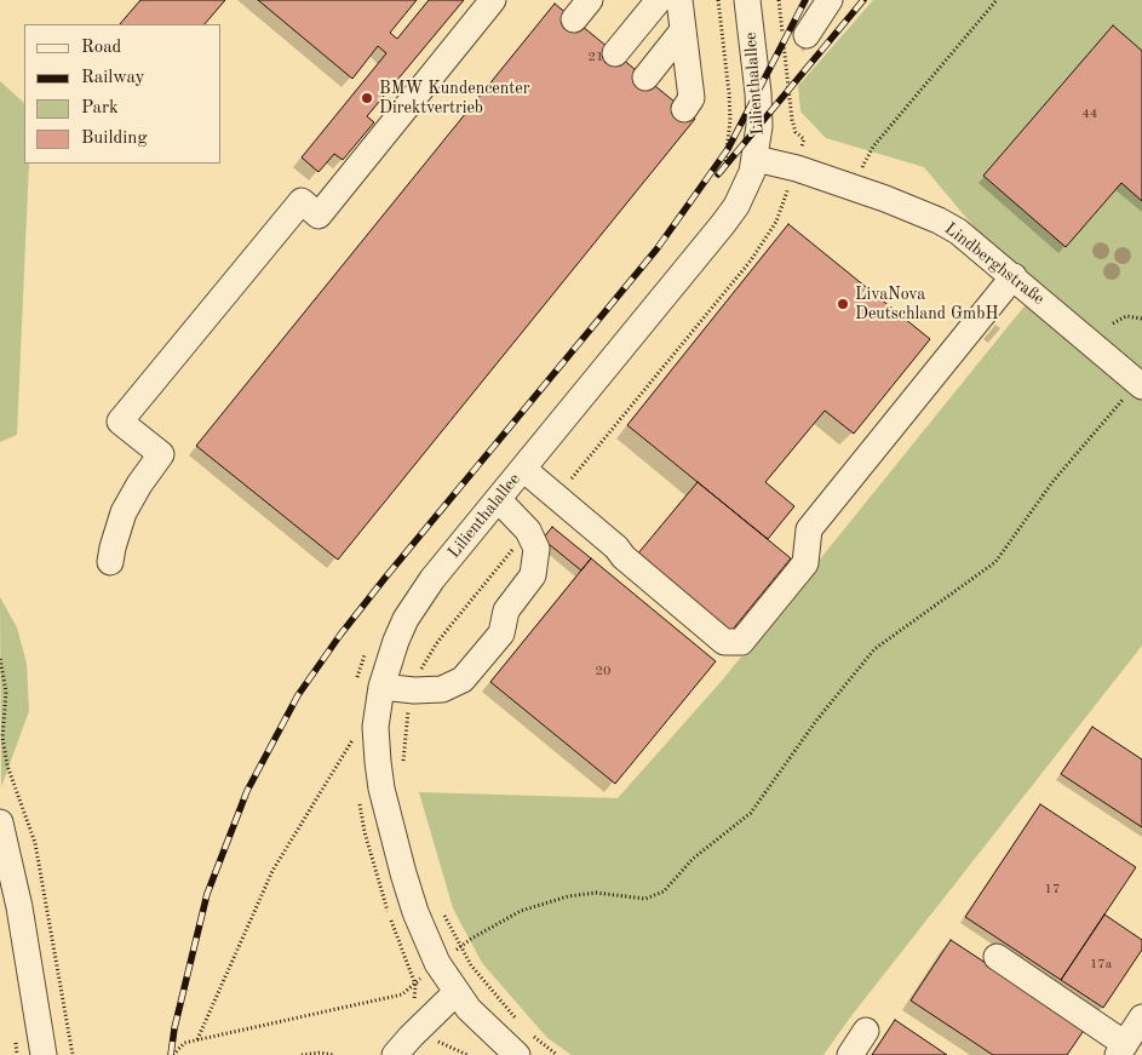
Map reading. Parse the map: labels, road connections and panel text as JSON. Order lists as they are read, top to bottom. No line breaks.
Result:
{"streets":{"street":["Lilienthalallee","Lindberghstraße"]},"crossings":[["Lilienthalallee","Lindberghstraße"]],"places":["BMW Kundencenter Direktvertrieb","LivaNova Deutschland GmbH"],"house_numbers":["21","44","20","17","17a"],"legend":["Road","Railway","Park","Building"]}
